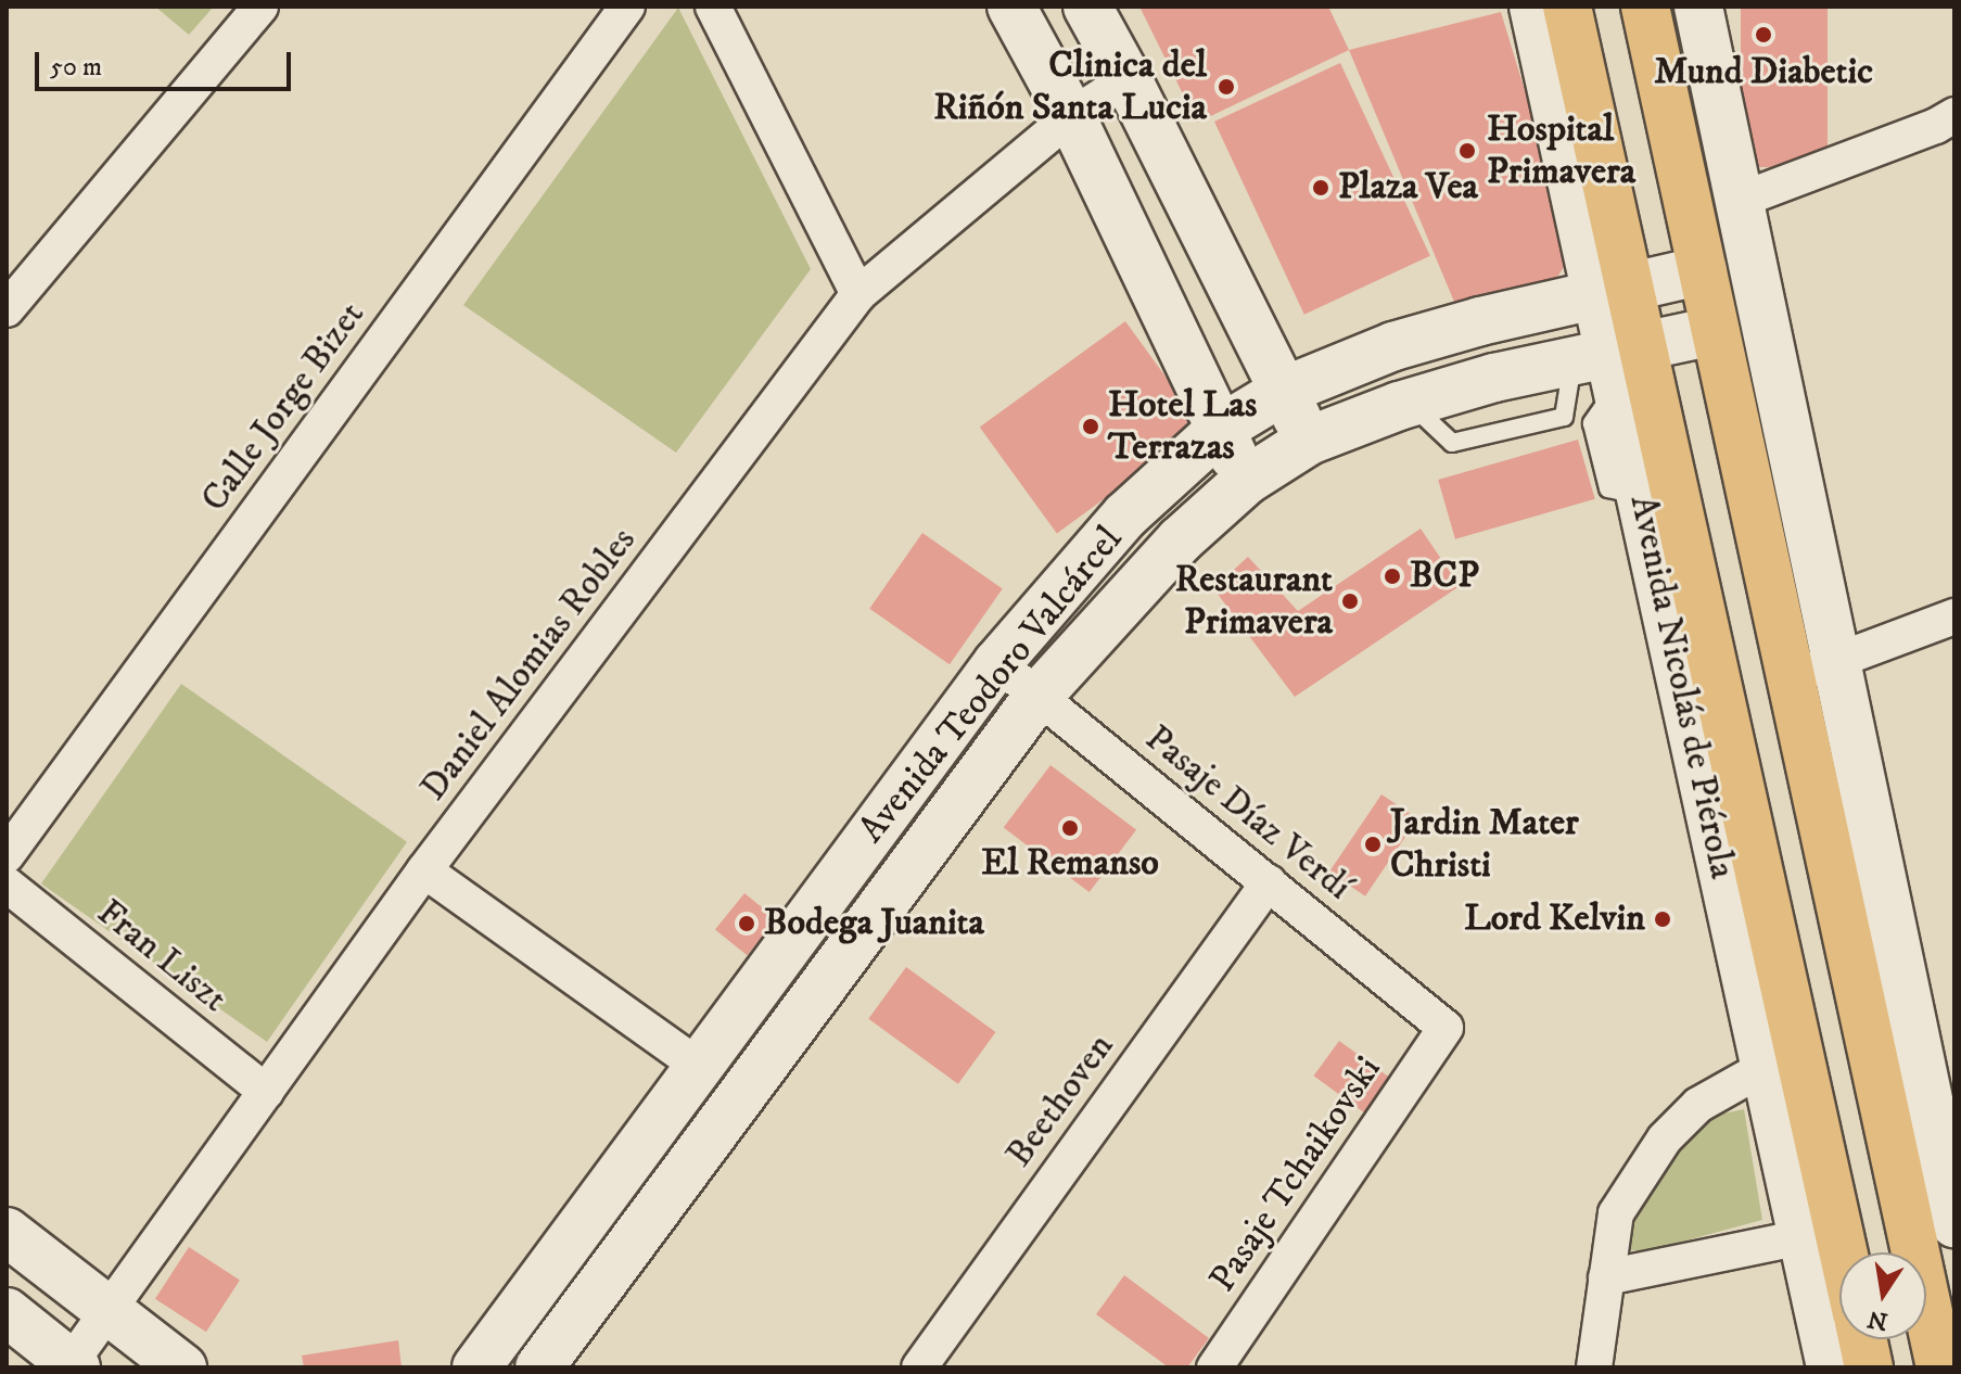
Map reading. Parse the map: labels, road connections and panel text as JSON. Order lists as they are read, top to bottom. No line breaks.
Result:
{"streets":{"highway":["Avenida Nicolás de Piérola"],"street":["Calle Jorge Bizet","Daniel Alomias Robles","Avenida Teodoro Valcárcel","Pasaje Díaz Verdí","Fran Liszt","Beethoven","Pasaje Tchaikovski"]},"crossings":[["Daniel Alomias Robles","Fran Liszt"],["Avenida Teodoro Valcárcel","Avenida Nicolás de Piérola"],["Avenida Teodoro Valcárcel","Pasaje Díaz Verdí"],["Pasaje Díaz Verdí","Beethoven"],["Pasaje Díaz Verdí","Pasaje Tchaikovski"]],"places":["Mund Diabetic","Clinica del Riñón Santa Lucia","Hospital Primavera","Plaza Vea","Hotel Las Terrazas","BCP","Restaurant Primavera","El Remanso","Jardin Mater Christi","Lord Kelvin","Bodega Juanita"],"scale_bar":"50 m","north":"bottom"}
